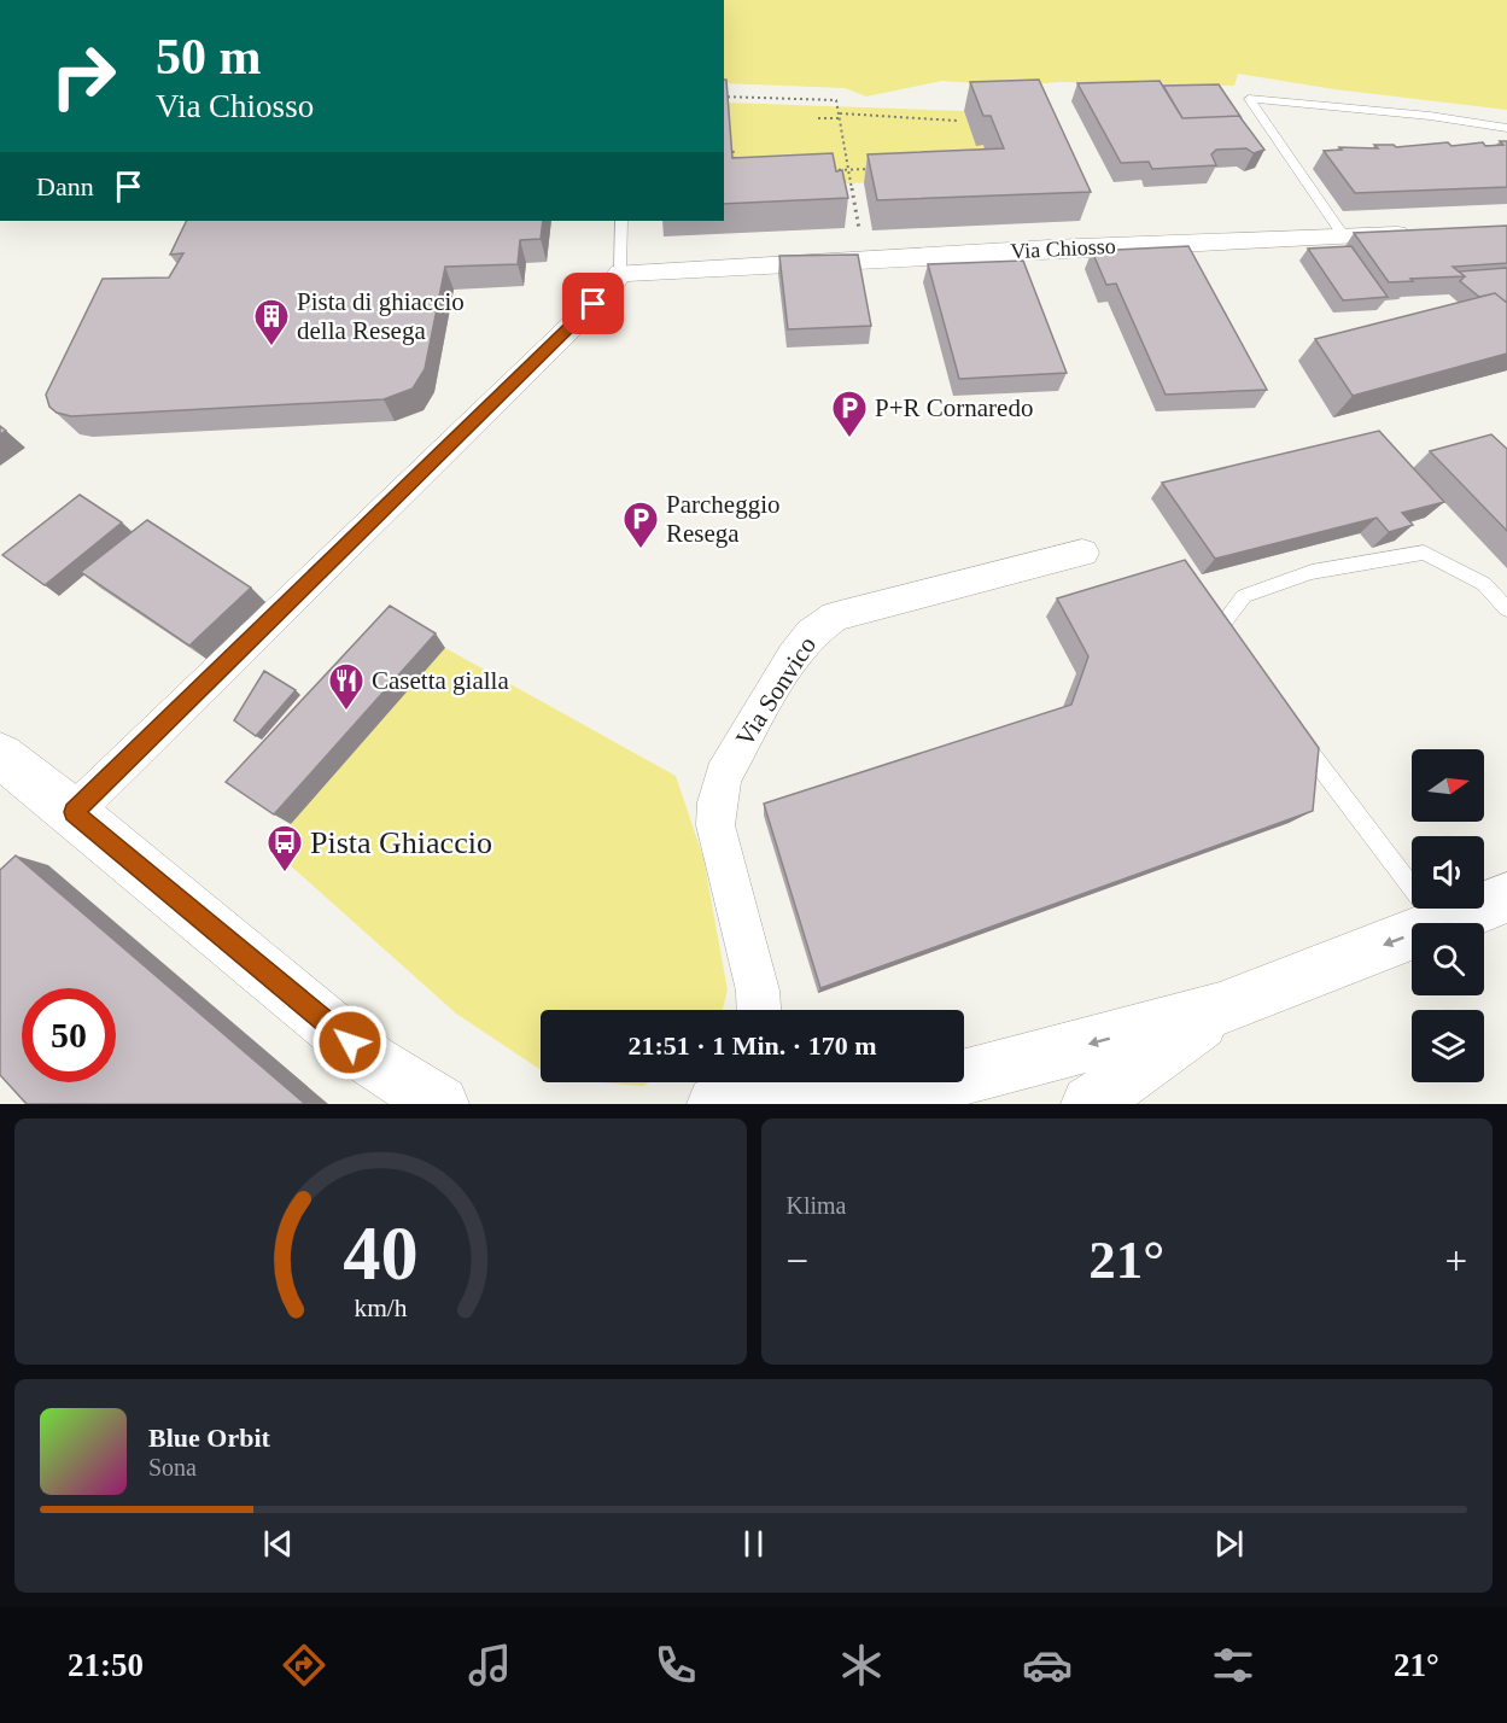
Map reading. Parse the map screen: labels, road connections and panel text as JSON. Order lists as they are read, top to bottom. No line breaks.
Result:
{"streets":{"street":["Via Chiosso","Via Sonvico"]},"places":{"building":["Pista di ghiaccio della Resega"],"parking":["P+R Cornaredo","Parcheggio Resega"],"restaurant":["Casetta gialla"],"bus stop":["Pista Ghiaccio"]},"north":"right","page":{"turn":["50 m","Via Chiosso"],"then":"Dann","limit":"50","trip":"21:51 · 1 Min. · 170 m","tile":"Klima","heat":["−","21°","+"],"song":["Blue Orbit","Sona"],"tabs":["21:50","21°"],"gauge":["40","km/h"]}}
